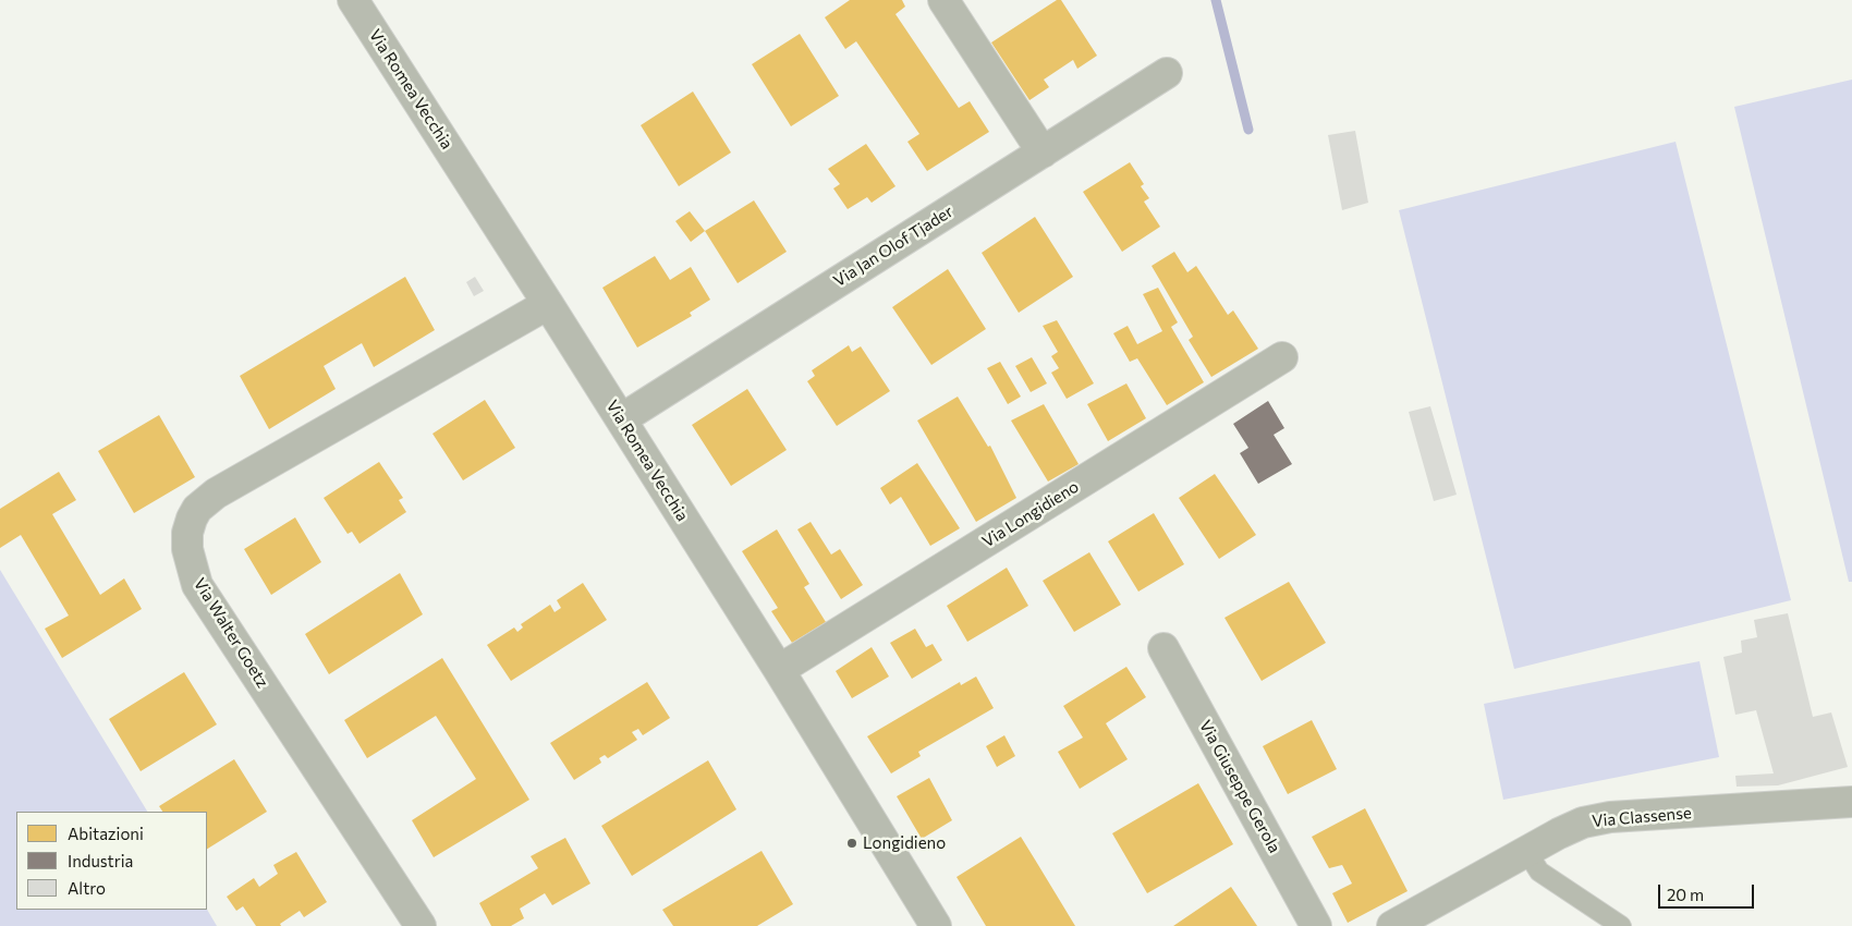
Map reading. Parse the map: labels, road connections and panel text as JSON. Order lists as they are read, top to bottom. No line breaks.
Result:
{"streets":{"street":["Via Romea Vecchia","Via Jan Olof Tjader","Via Longidieno","Via Walter Goetz","Via Giuseppe Gerola","Via Classense"]},"crossings":[["Via Romea Vecchia","Via Jan Olof Tjader"],["Via Romea Vecchia","Via Longidieno"],["Via Romea Vecchia","Via Walter Goetz"]],"places":["Longidieno"],"legend":["Abitazioni","Industria","Altro"],"scale_bar":"20 m"}
